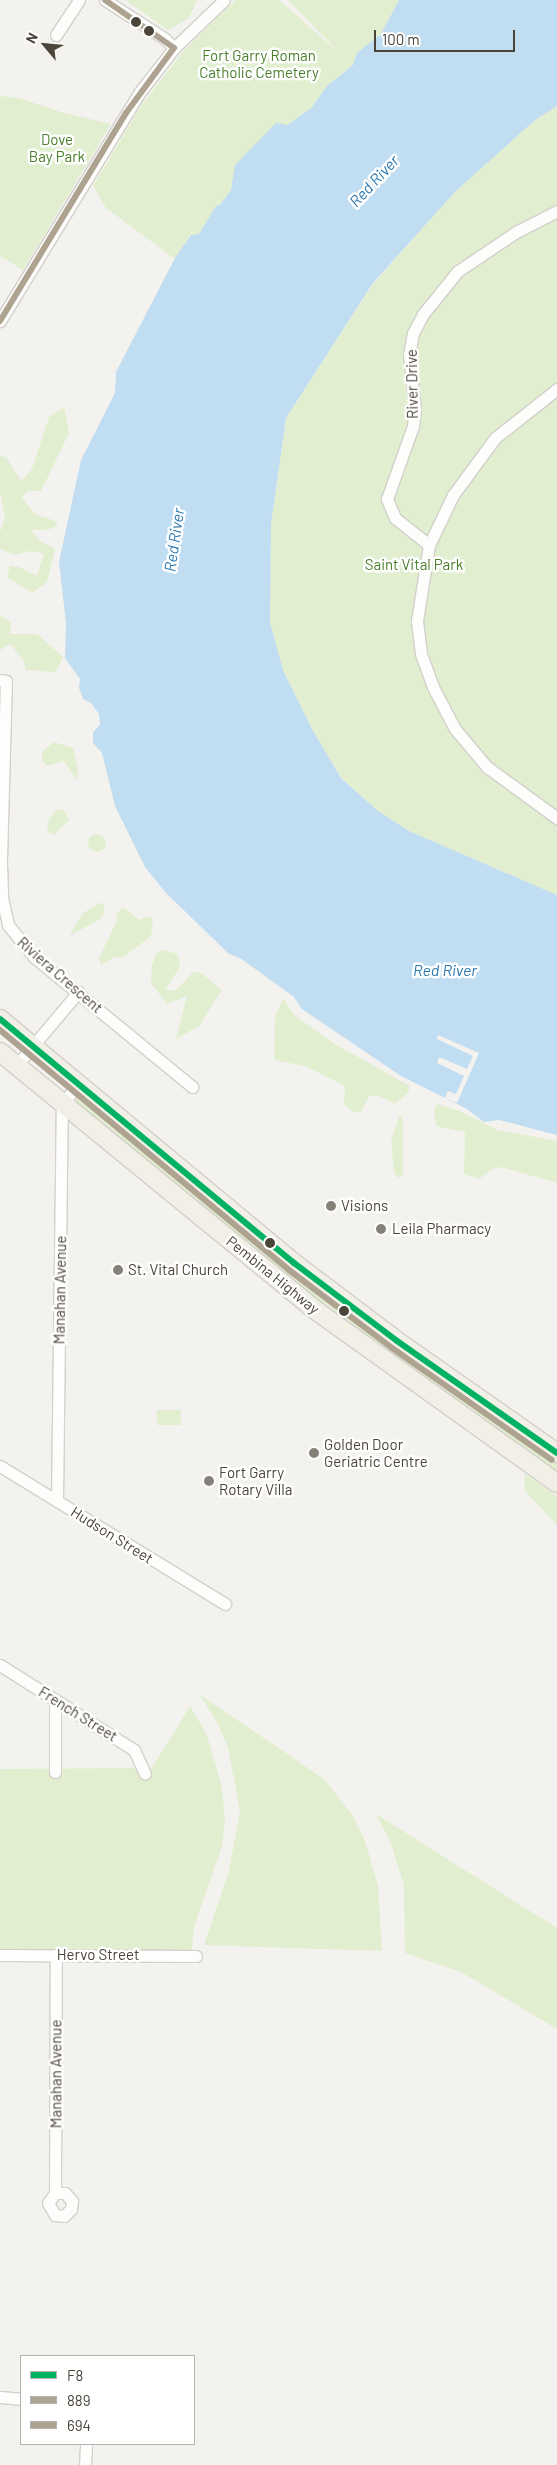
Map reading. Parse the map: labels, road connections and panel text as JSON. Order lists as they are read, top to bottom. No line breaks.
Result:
{"streets":{"main road":["Pembina Highway"],"street":["River Drive","Riviera Crescent","Manahan Avenue","Hudson Street","French Street","Hervo Street"]},"crossings":[["Pembina Highway","Manahan Avenue"],["Manahan Avenue","Hudson Street"],["Manahan Avenue","Hervo Street"]],"water":["Red River"],"parks":["Fort Garry Roman Catholic Cemetery","Dove Bay Park","Saint Vital Park"],"places":["Visions","Leila Pharmacy","St. Vital Church","Golden Door Geriatric Centre","Fort Garry Rotary Villa"],"lines":["transit line 694","transit line F8","transit line 889"],"legend":["F8","889","694"],"scale_bar":"100 m","north":"top left"}
